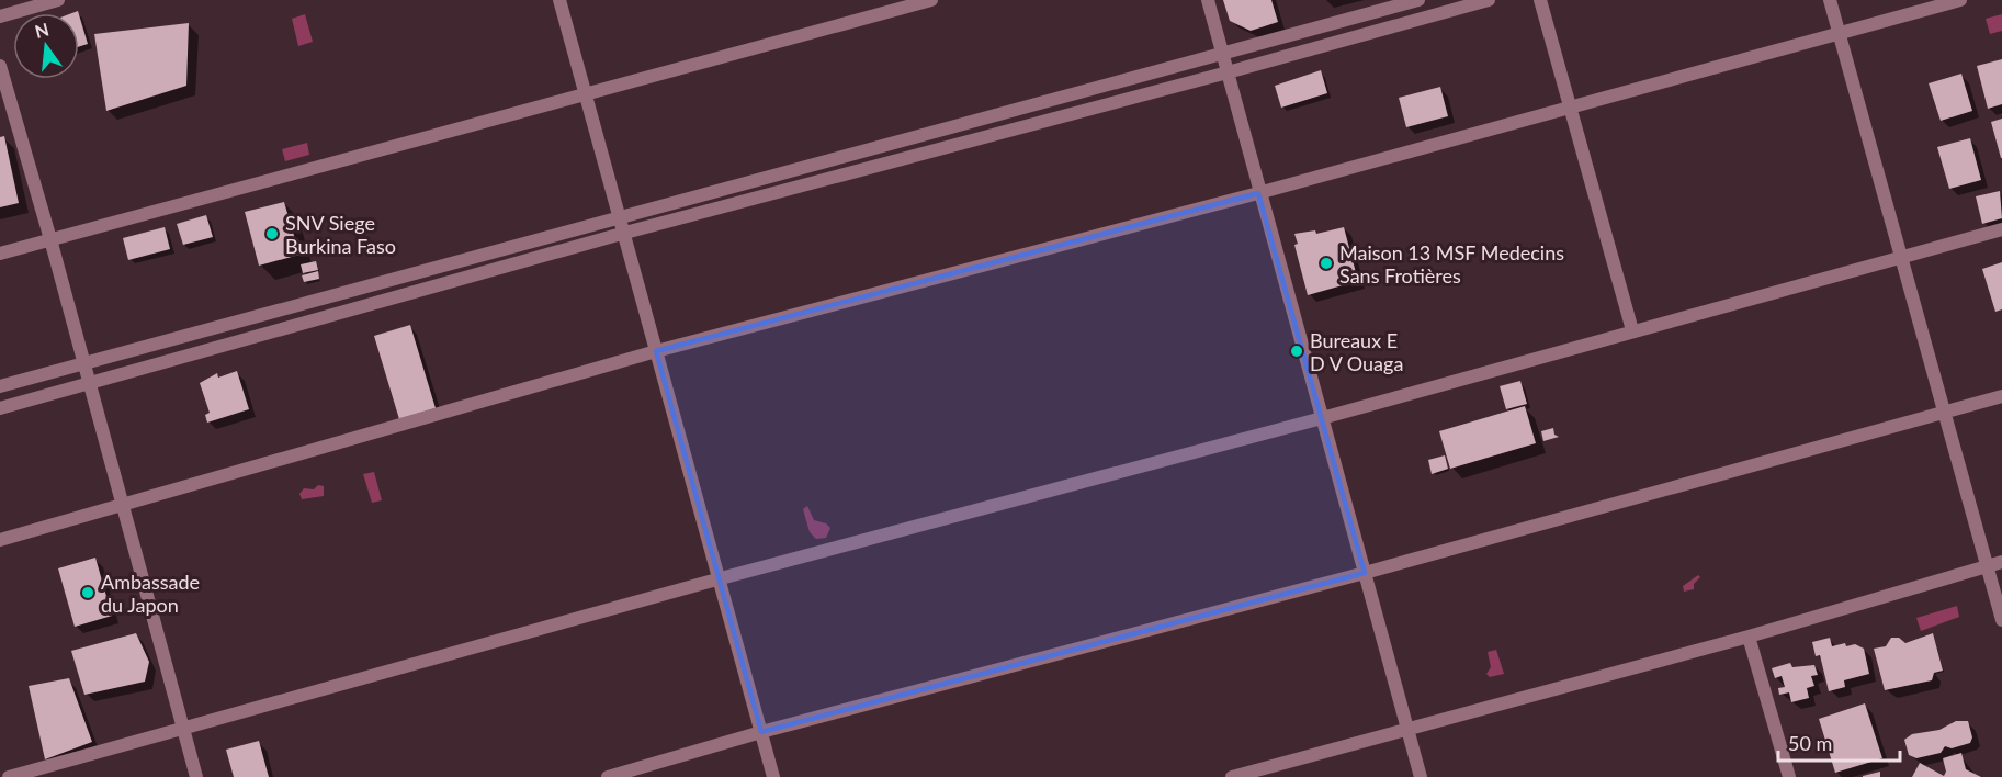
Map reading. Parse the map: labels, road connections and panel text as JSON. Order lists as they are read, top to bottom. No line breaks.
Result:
{"places":["SNV Siege Burkina Faso","Maison 13 MSF Medecins Sans Frotières","Bureaux E D V Ouaga","Ambassade du Japon"],"scale_bar":"50 m","north":"top"}
